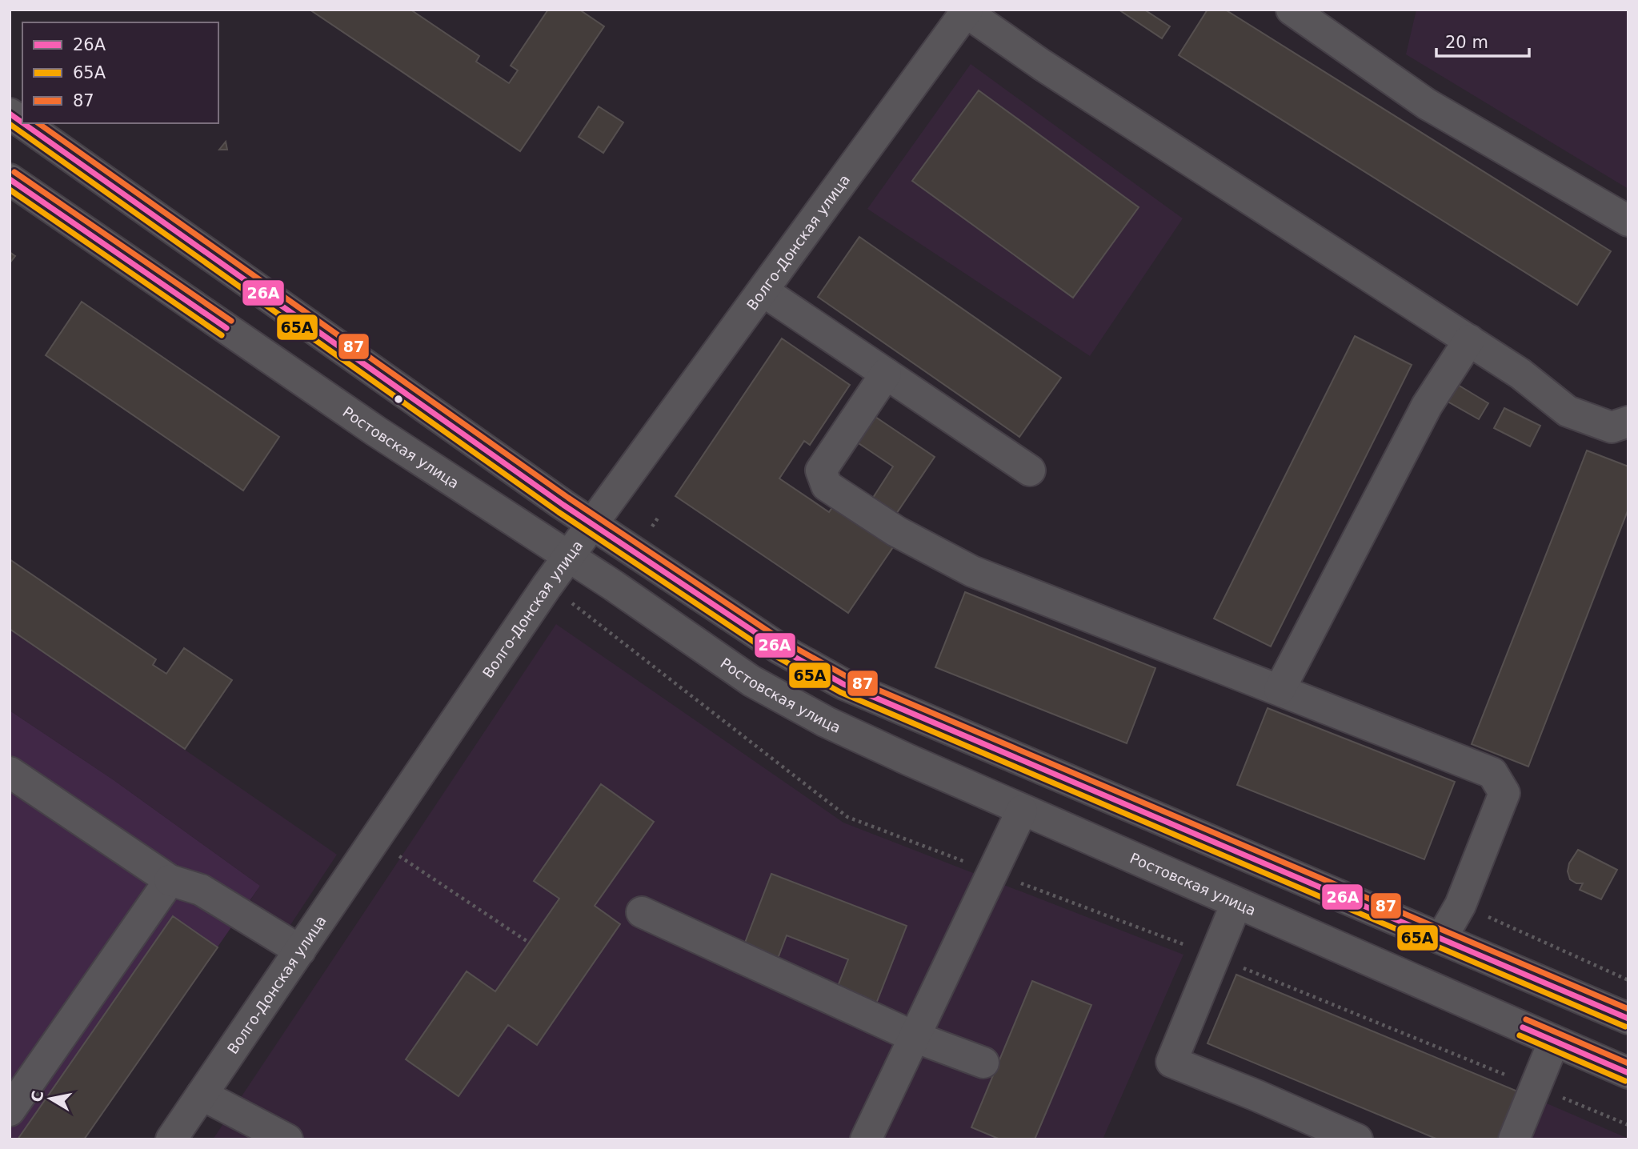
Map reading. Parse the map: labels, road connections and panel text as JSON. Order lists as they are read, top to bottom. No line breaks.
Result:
{"streets":{"street":["Волго-Донская улица","Ростовская улица"]},"crossings":[["Волго-Донская улица","Ростовская улица"]],"lines":["transit line 26А","transit line 87","transit line 65А"],"legend":["26А","65А","87"],"scale_bar":"20 m","north":"left"}
